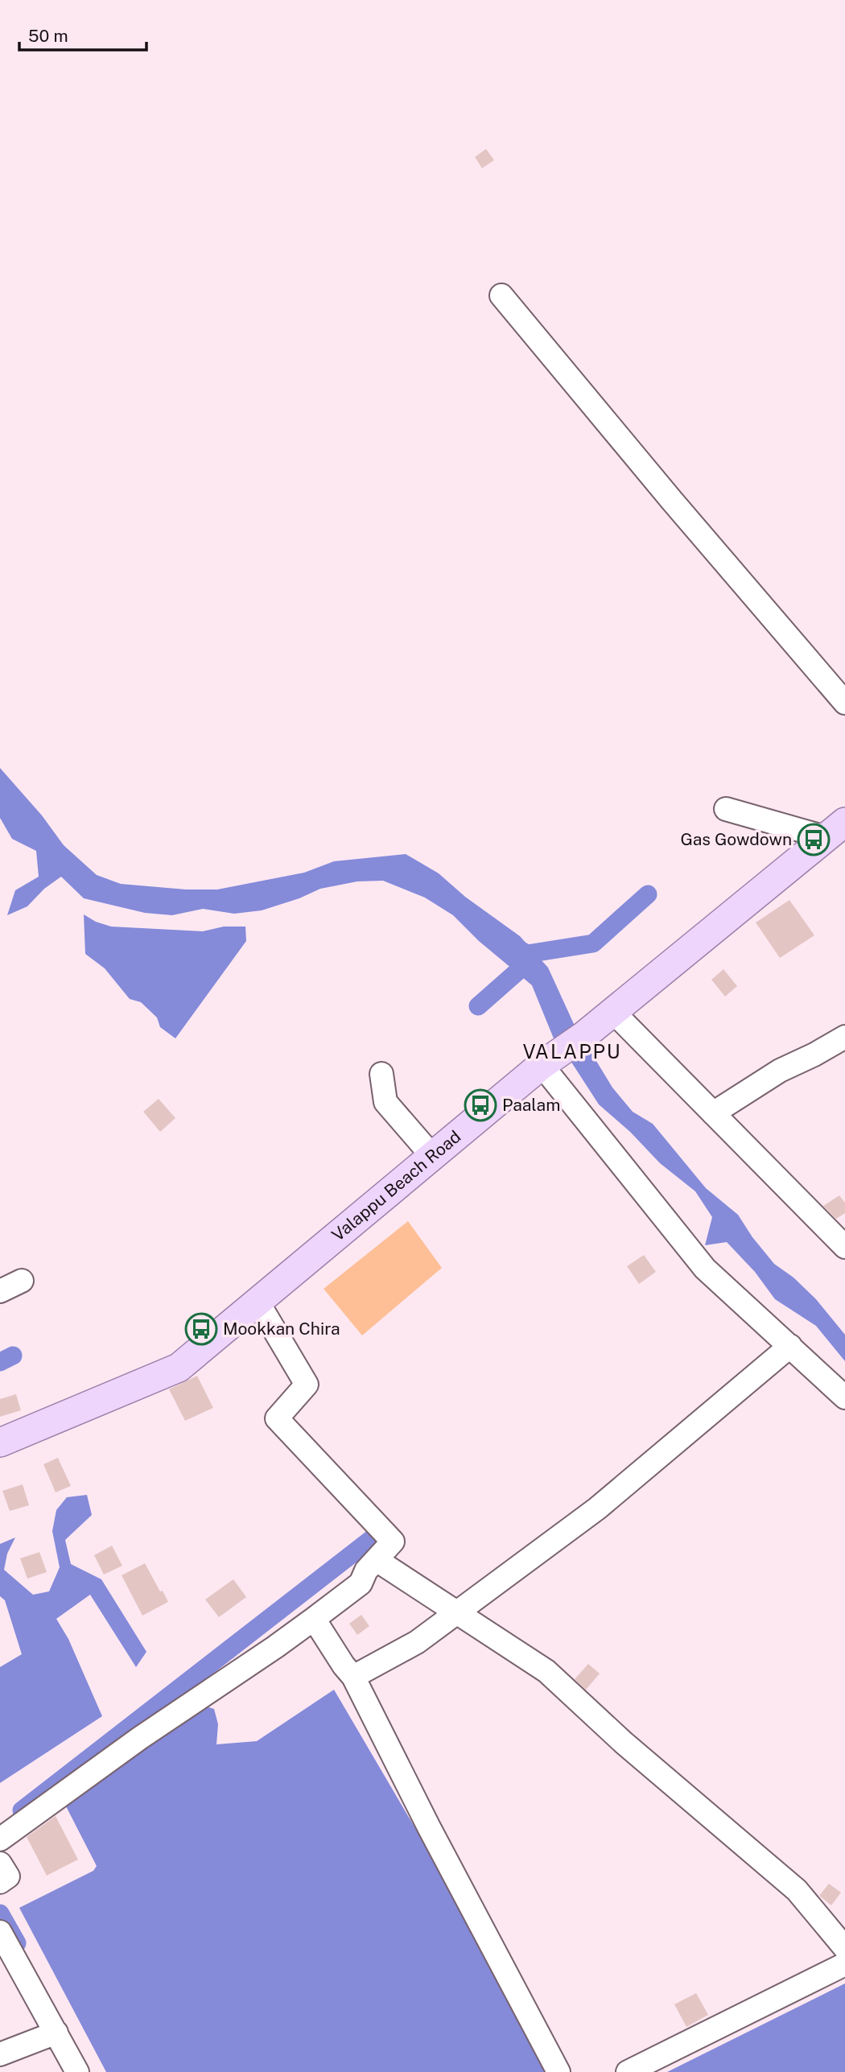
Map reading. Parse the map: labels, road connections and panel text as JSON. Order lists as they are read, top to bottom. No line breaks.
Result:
{"streets":{"main road":["Valappu Beach Road"]},"districts":["VALAPPU"],"places":{"bus stop":["Gas Gowdown","Paalam","Mookkan Chira"]},"scale_bar":"50 m"}
